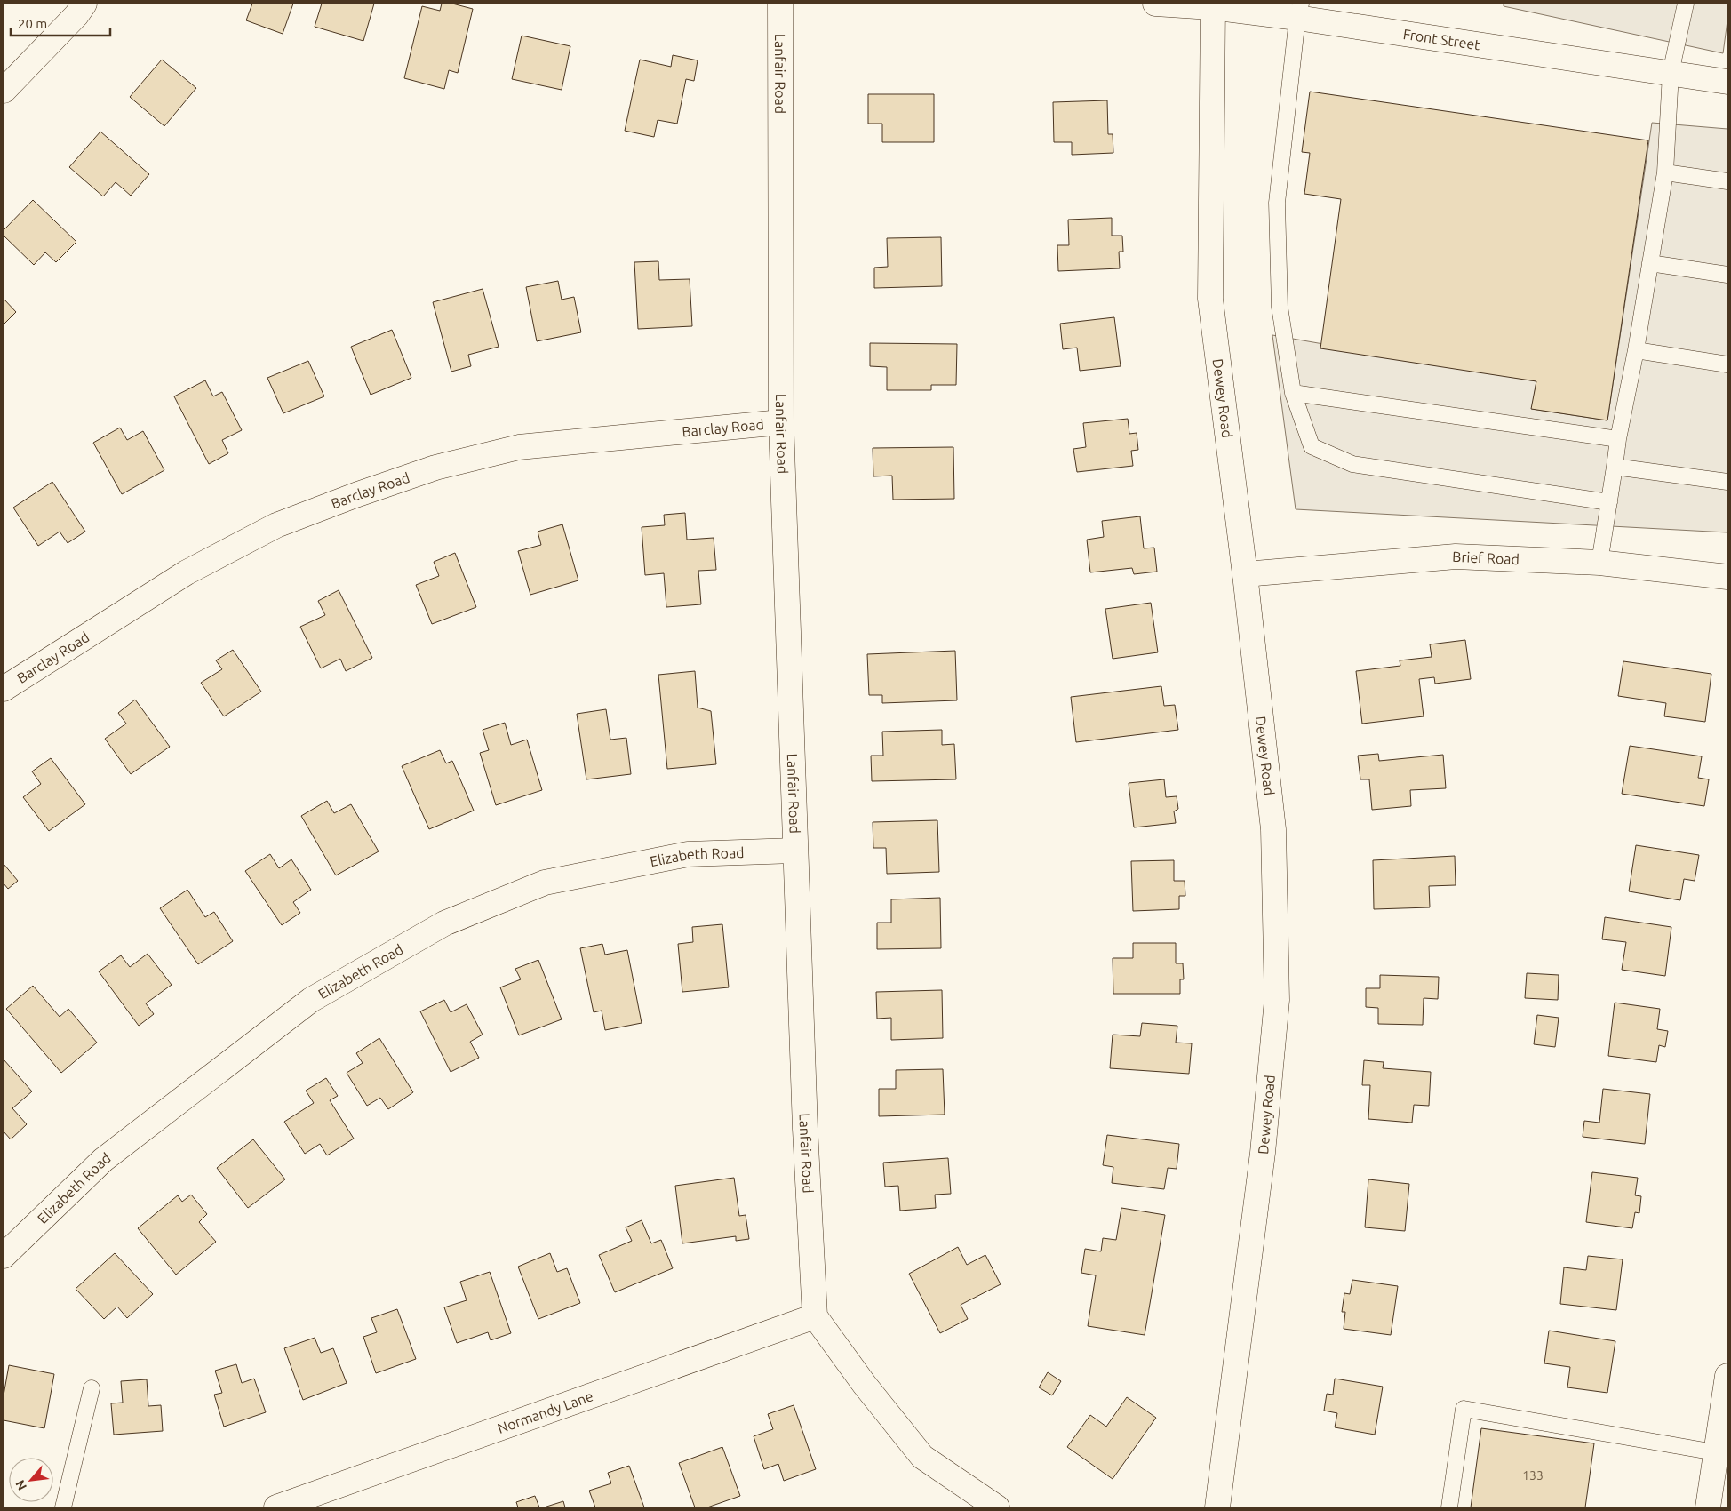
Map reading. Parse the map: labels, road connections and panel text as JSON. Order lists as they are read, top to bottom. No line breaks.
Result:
{"streets":{"main road":["Front Street","Lanfair Road","Dewey Road","Barclay Road","Brief Road","Elizabeth Road","Normandy Lane"]},"crossings":[["Front Street","Dewey Road"],["Lanfair Road","Barclay Road"],["Lanfair Road","Elizabeth Road"],["Lanfair Road","Normandy Lane"],["Dewey Road","Brief Road"]],"house_numbers":["133"],"scale_bar":"20 m","north":"bottom left"}
